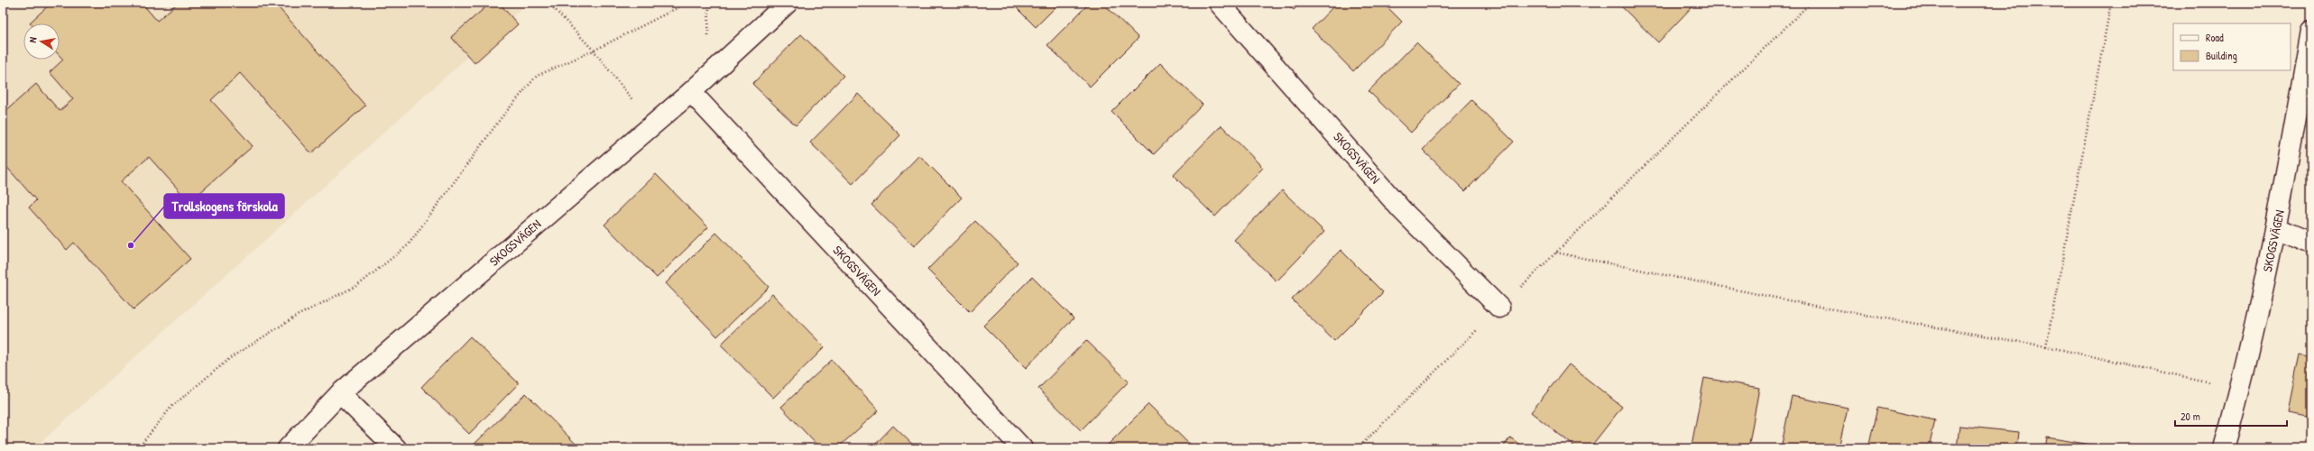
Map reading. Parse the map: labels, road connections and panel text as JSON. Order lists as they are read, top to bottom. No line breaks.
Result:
{"streets":{"street":["SKOGSVÄGEN"]},"places":["Trollskogens förskola"],"legend":["Road","Building"],"scale_bar":"20 m","north":"left"}
